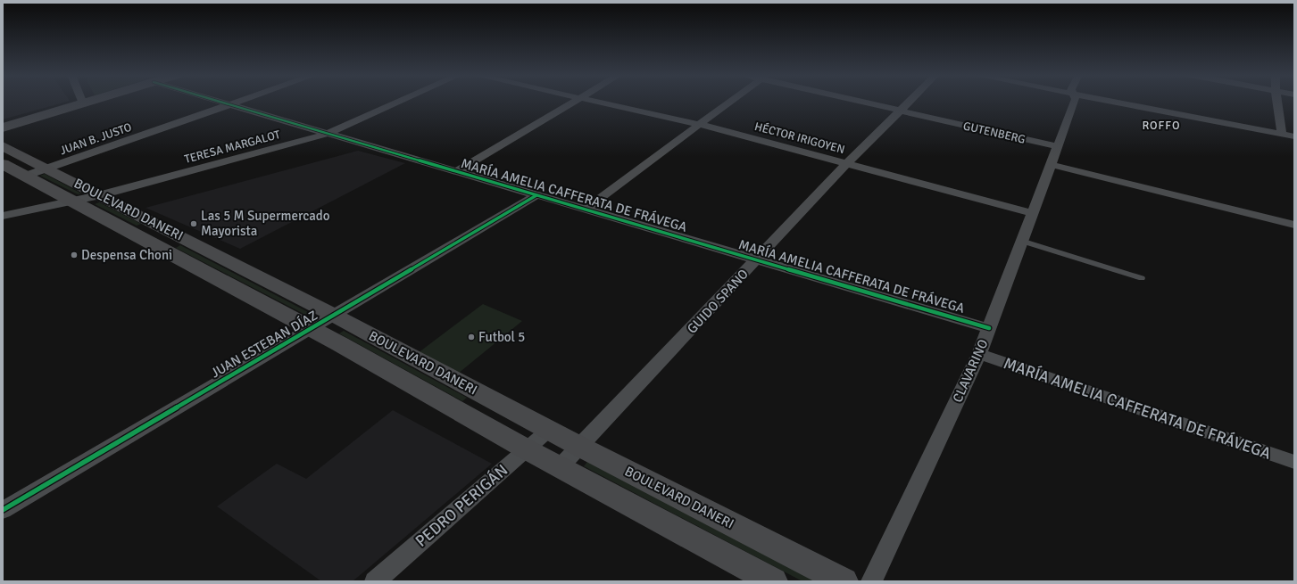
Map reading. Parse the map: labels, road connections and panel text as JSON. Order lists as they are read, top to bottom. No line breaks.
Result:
{"streets":{"main road":["BOULEVARD DANERI"],"street":["GUTENBERG","HÉCTOR IRIGOYEN","JUAN B. JUSTO","TERESA MARGALOT","MARÍA AMELIA CAFFERATA DE FRÁVEGA","GUIDO SPANO","JUAN ESTEBAN DÍAZ","CLAVARINO","PEDRO PERIGÁN"]},"crossings":[["GUTENBERG","GUIDO SPANO"],["GUTENBERG","CLAVARINO"],["HÉCTOR IRIGOYEN","GUIDO SPANO"],["HÉCTOR IRIGOYEN","CLAVARINO"],["JUAN B. JUSTO","MARÍA AMELIA CAFFERATA DE FRÁVEGA"],["JUAN B. JUSTO","BOULEVARD DANERI"],["TERESA MARGALOT","MARÍA AMELIA CAFFERATA DE FRÁVEGA"],["TERESA MARGALOT","BOULEVARD DANERI"],["MARÍA AMELIA CAFFERATA DE FRÁVEGA","GUIDO SPANO"],["MARÍA AMELIA CAFFERATA DE FRÁVEGA","JUAN ESTEBAN DÍAZ"],["MARÍA AMELIA CAFFERATA DE FRÁVEGA","CLAVARINO"],["BOULEVARD DANERI","GUIDO SPANO"],["BOULEVARD DANERI","JUAN ESTEBAN DÍAZ"],["BOULEVARD DANERI","PEDRO PERIGÁN"]],"districts":["ROFFO"],"places":["Las 5 M Supermercado Mayorista","Despensa Choni","Futbol 5"]}
